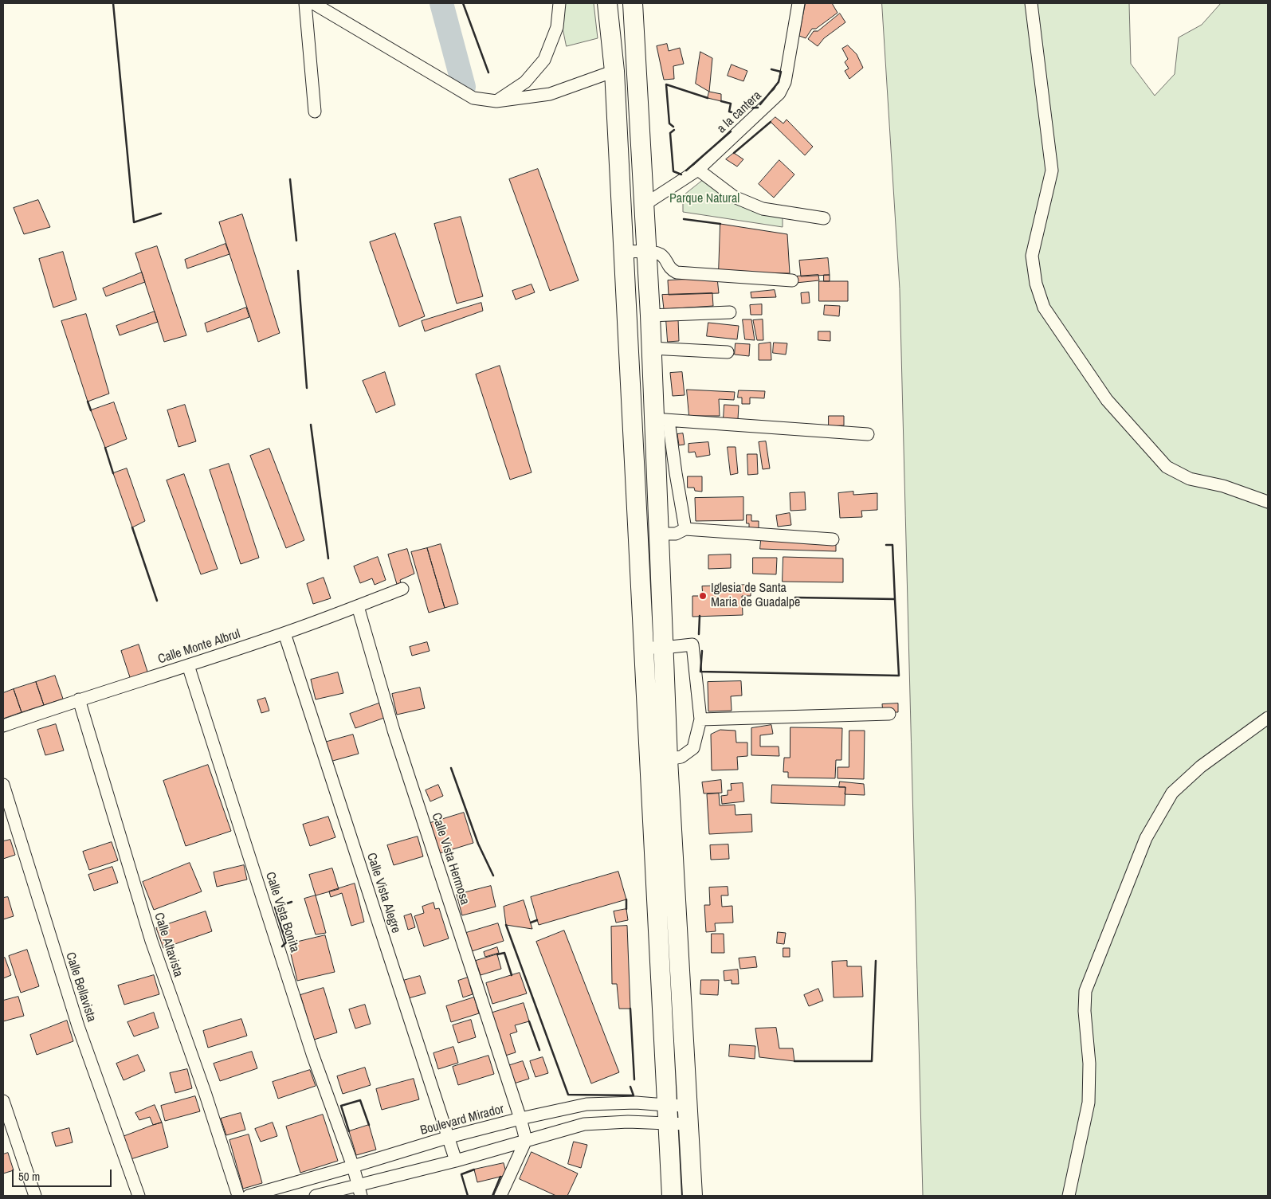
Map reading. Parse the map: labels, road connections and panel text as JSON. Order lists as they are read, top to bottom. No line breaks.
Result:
{"streets":{"street":["a la cantera","Calle Monte Albrul","Calle Vista Hermosa","Calle Vista Alegre","Calle Vista Bonita","Calle Altavista","Calle Bellavista","Boulevard Mirador"]},"crossings":[["Calle Monte Albrul","Calle Vista Hermosa"],["Calle Monte Albrul","Calle Vista Alegre"],["Calle Monte Albrul","Calle Vista Bonita"],["Calle Monte Albrul","Calle Altavista"],["Calle Vista Hermosa","Boulevard Mirador"],["Calle Vista Alegre","Boulevard Mirador"],["Calle Vista Bonita","Boulevard Mirador"]],"parks":["Parque Natural"],"places":["Iglesia de Santa Maria de Guadalpe"],"scale_bar":"50 m"}
